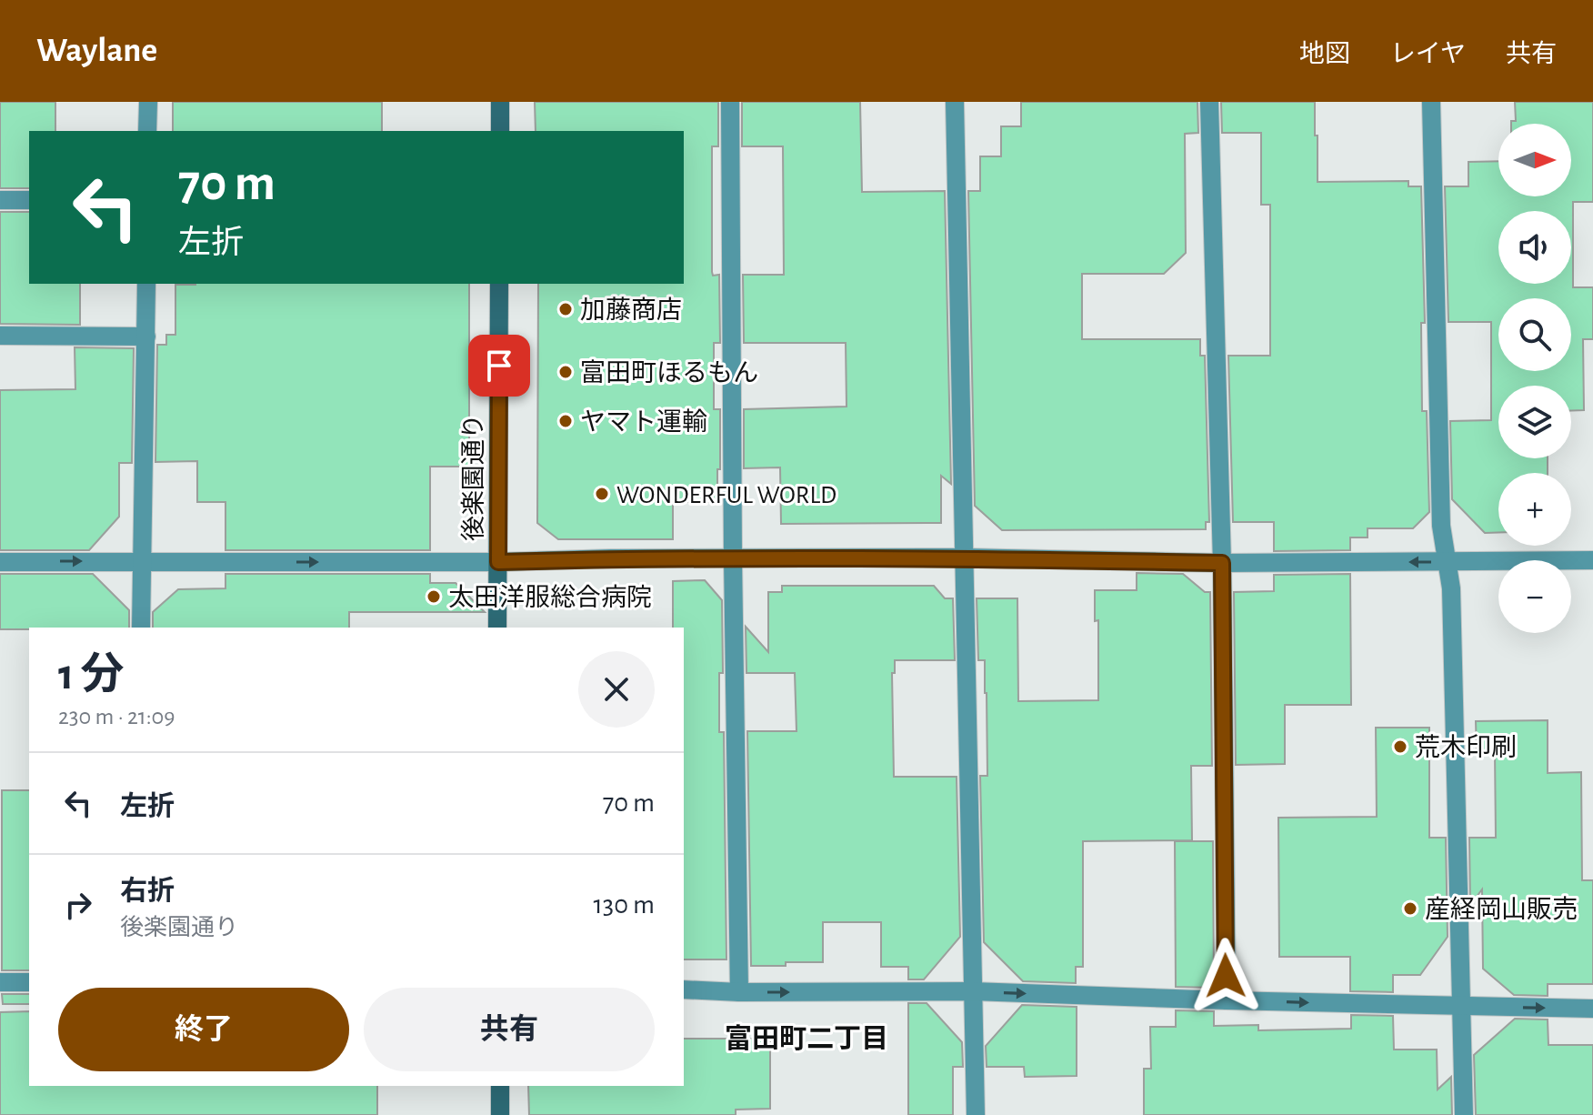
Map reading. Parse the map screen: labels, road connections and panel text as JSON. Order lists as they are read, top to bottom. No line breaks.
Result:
{"streets":{"street":["後楽園通り"]},"districts":["富田町二丁目"],"places":["加藤商店","富田町ほるもん","ヤマト運輸","WONDERFUL WORLD","太田洋服総合病院","荒木印刷","産経岡山販売"],"north":"right","page":{"header":"Waylane","nav":["地図","レイヤ","共有"],"map_buttons":["+","−"],"turn":["70 m","左折"],"heading":["1 分","230 m · 21:09"],"list":[{"name":"左折","value":"70 m"},{"name":"右折","note":"後楽園通り","value":"130 m"}],"buttons":["終了","共有"]}}
